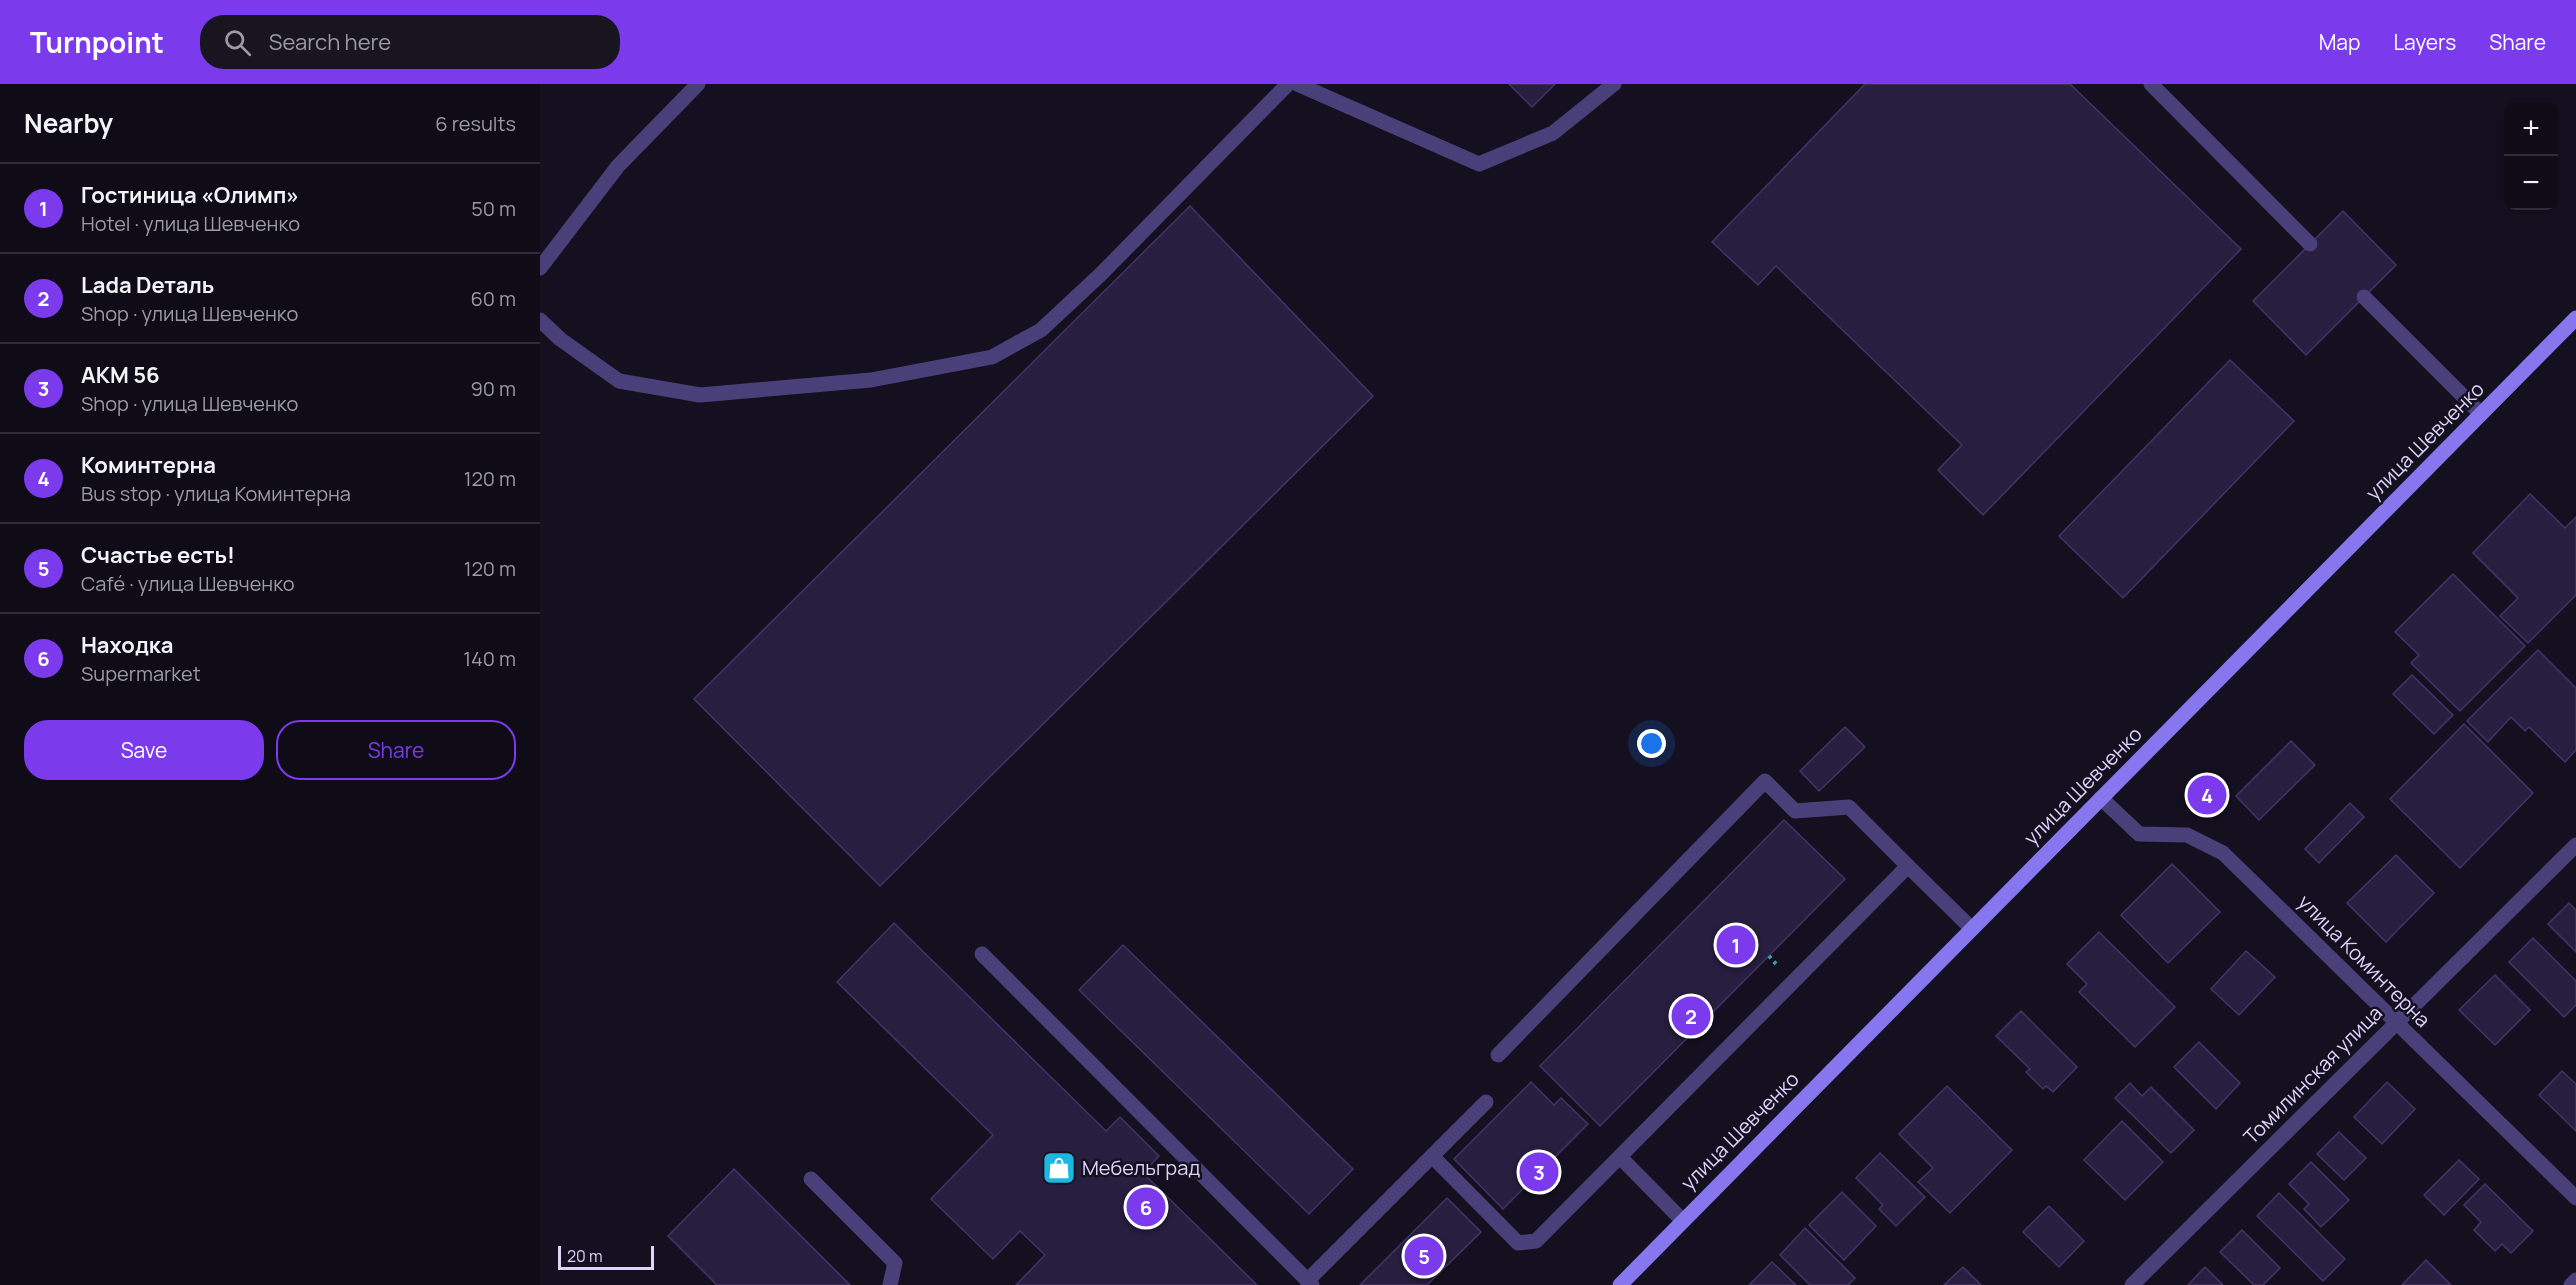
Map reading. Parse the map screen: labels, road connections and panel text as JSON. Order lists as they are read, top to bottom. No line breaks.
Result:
{"streets":{"main road":["улица Шевченко"],"street":["улица Коминтерна","Томилинская улица"]},"crossings":[["улица Шевченко","улица Коминтерна"],["улица Коминтерна","Томилинская улица"]],"places":{"shop":["Мебельград"]},"scale_bar":"20 m","page":{"header":"Turnpoint","search":"Search here","nav":["Map","Layers","Share"],"heading":["Nearby","6 results"],"map_buttons":["+","−"],"list":[{"mark":"1","name":"Гостиница «Олимп»","note":"Hotel · улица Шевченко","value":"50 m"},{"mark":"2","name":"Lada Dеталь","note":"Shop · улица Шевченко","value":"60 m"},{"mark":"3","name":"АКМ 56","note":"Shop · улица Шевченко","value":"90 m"},{"mark":"4","name":"Коминтерна","note":"Bus stop · улица Коминтерна","value":"120 m"},{"mark":"5","name":"Счастье есть!","note":"Café · улица Шевченко","value":"120 m"},{"mark":"6","name":"Находка","note":"Supermarket","value":"140 m"}],"buttons":["Save","Share"],"pins":["4","1","2","3","6","5"],"scale":"20 m"}}
